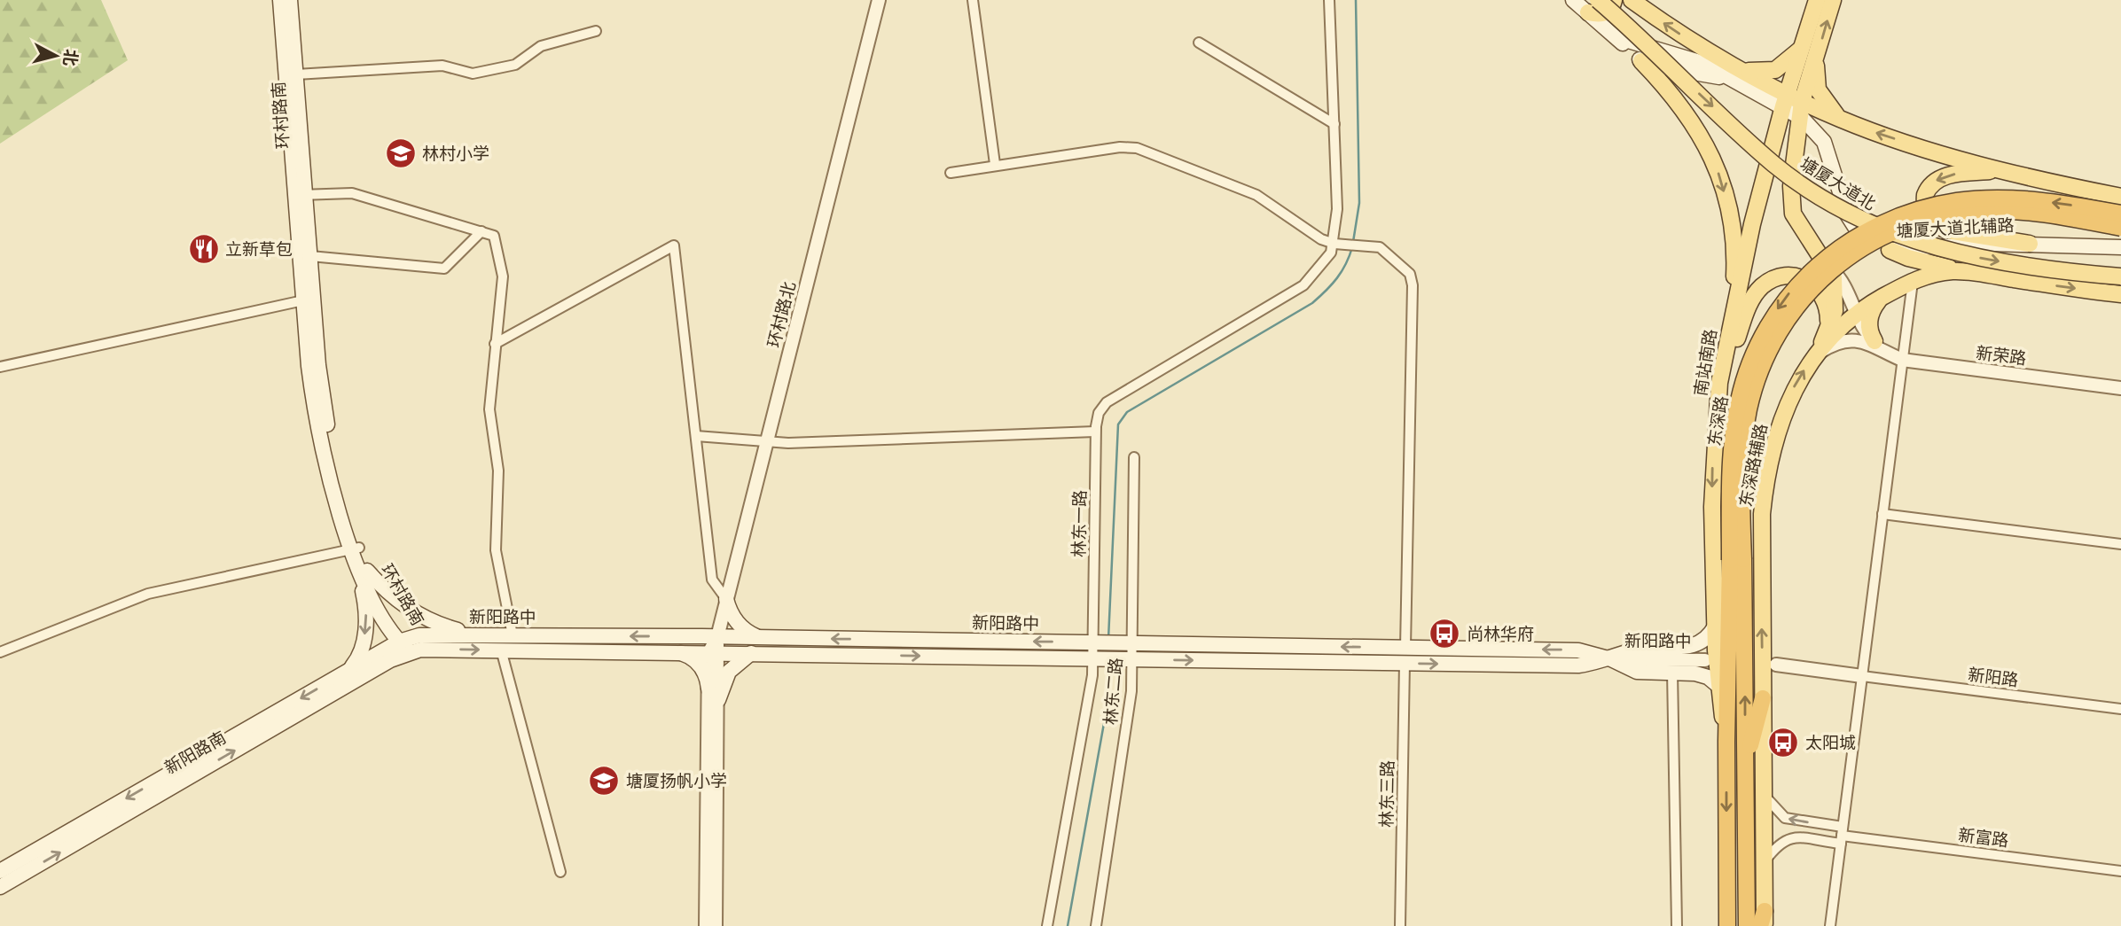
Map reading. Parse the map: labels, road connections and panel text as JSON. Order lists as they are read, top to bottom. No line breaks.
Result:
{"streets":{"highway":["东深路"],"main road":["环村路南","塘厦大道北","塘厦大道北辅路","南站南路","东深路辅路","新阳路中","新阳路南"],"street":["环村路北","新荣路","林东一路","新阳路","林东二路","林东三路","新富路"]},"crossings":[["环村路南","新阳路中"],["环村路南","新阳路南"],["塘厦大道北","塘厦大道北辅路"],["塘厦大道北辅路","南站南路"],["环村路北","新阳路中"],["南站南路","东深路"],["南站南路","东深路辅路"],["林东一路","新阳路中"],["新阳路中","林东二路"],["新阳路中","新阳路南"],["新阳路中","林东三路"]],"places":{"school or university":["林村小学","塘厦扬帆小学"],"restaurant":["立新草包"],"bus stop":["尚林华府","太阳城"]},"north":"right"}
